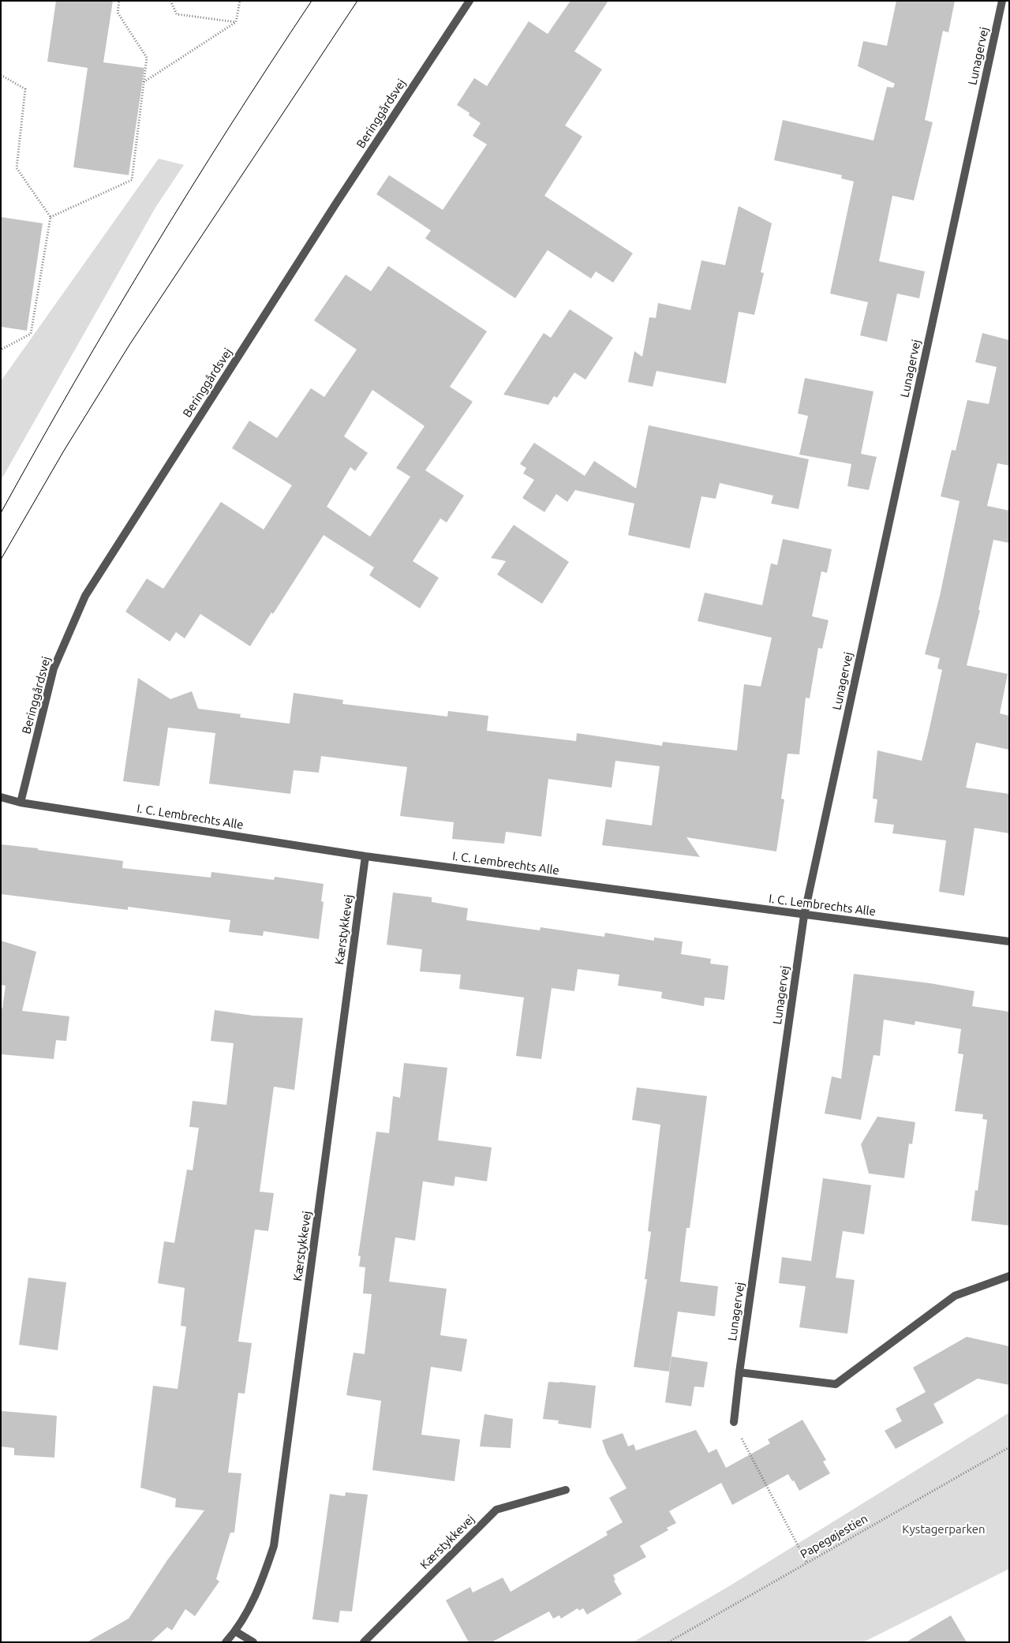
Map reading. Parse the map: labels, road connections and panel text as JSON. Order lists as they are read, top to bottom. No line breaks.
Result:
{"streets":{"street":["Lunagervej","Beringgårdsvej","I. C. Lembrechts Alle","Kærstykkevej"],"path":["Papegøjestien"]},"crossings":[["Lunagervej","I. C. Lembrechts Alle"],["Beringgårdsvej","I. C. Lembrechts Alle"],["I. C. Lembrechts Alle","Kærstykkevej"]],"parks":["Kystagerparken"]}
